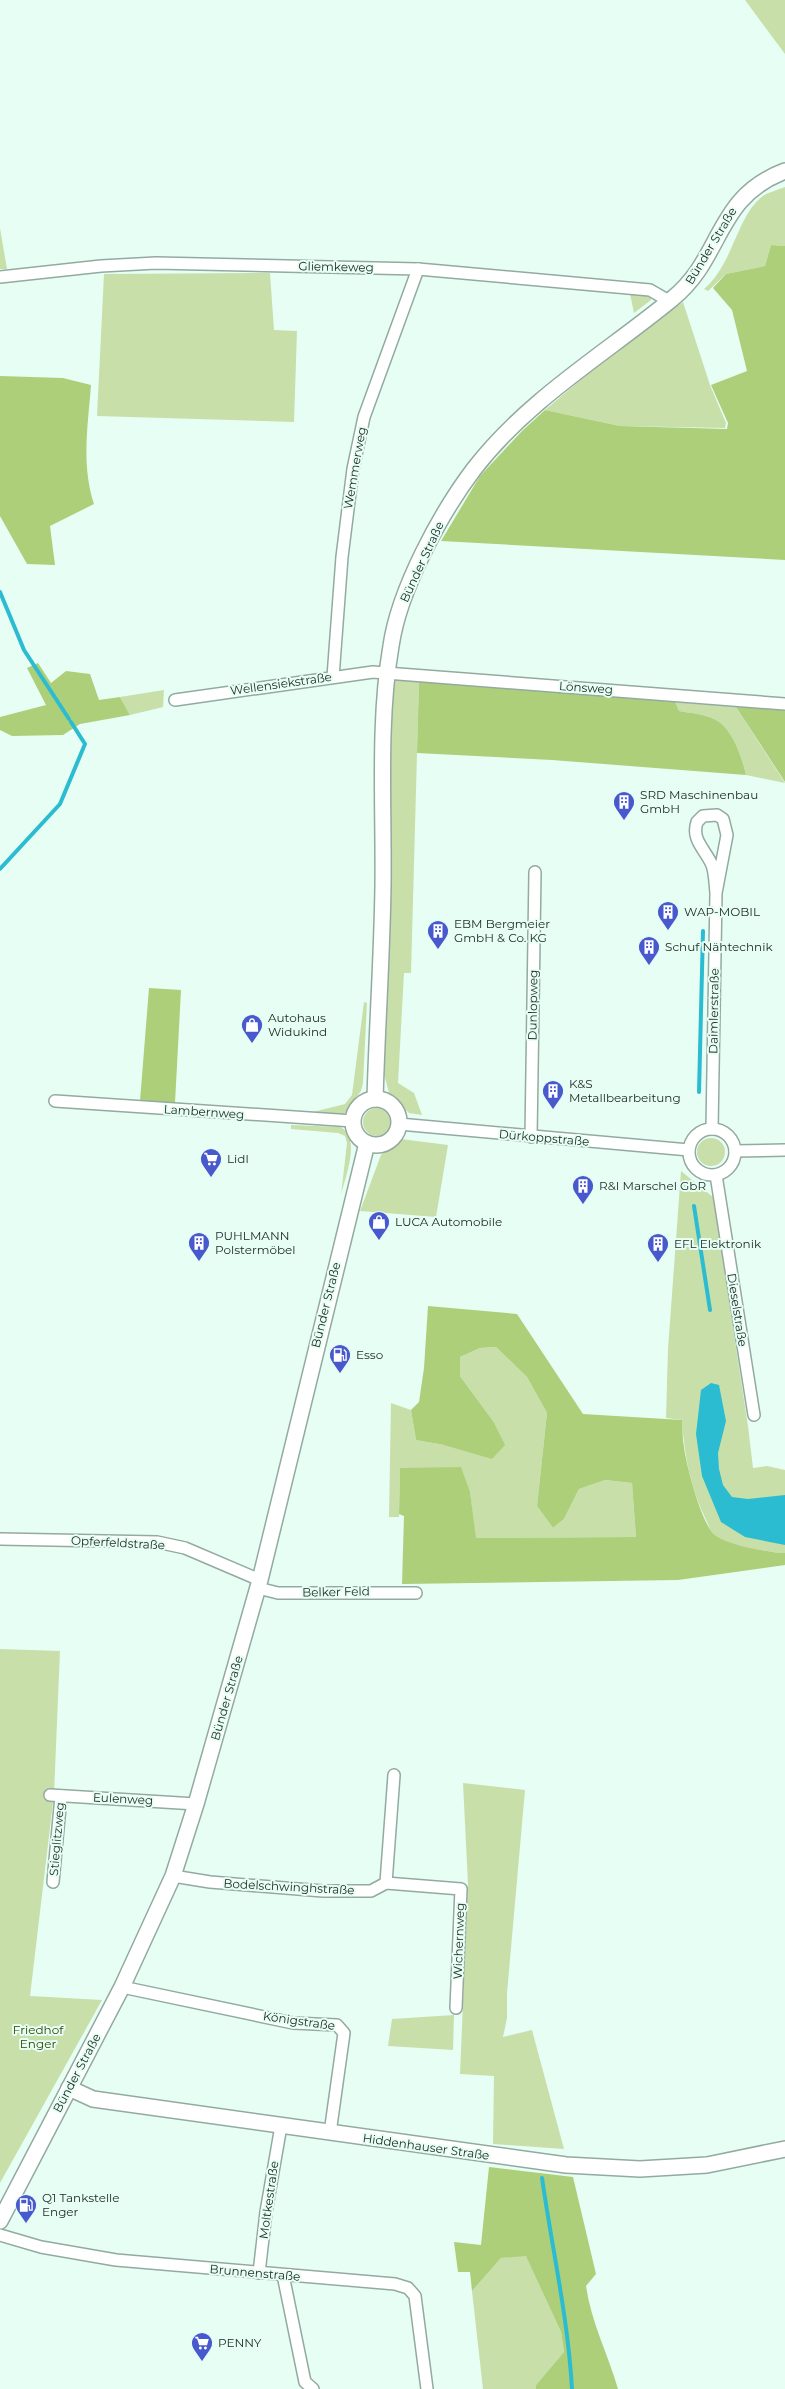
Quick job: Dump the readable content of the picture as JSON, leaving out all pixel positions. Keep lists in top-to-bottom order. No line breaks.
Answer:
{"streets":{"street":["Bünder Straße","Gliemkeweg","Wemmerweg","Wellensiekstraße","Lönsweg","Dunlopweg","Daimlerstraße","Lambernweg","Dürkoppstraße","Dieselstraße","Opferfeldstraße","Belker Feld","Eulenweg","Stieglitzweg","Bodelschwinghstraße","Wichernweg","Königstraße","Hiddenhauser Straße","Moltkestraße","Brunnenstraße"]},"crossings":[["Bünder Straße","Gliemkeweg"],["Bünder Straße","Wellensiekstraße"],["Bünder Straße","Lönsweg"],["Bünder Straße","Lambernweg"],["Bünder Straße","Dürkoppstraße"],["Bünder Straße","Opferfeldstraße"],["Bünder Straße","Belker Feld"],["Bünder Straße","Eulenweg"],["Bünder Straße","Bodelschwinghstraße"],["Bünder Straße","Königstraße"],["Bünder Straße","Hiddenhauser Straße"],["Gliemkeweg","Wemmerweg"],["Wemmerweg","Wellensiekstraße"],["Wellensiekstraße","Lönsweg"],["Dunlopweg","Dürkoppstraße"],["Daimlerstraße","Dürkoppstraße"],["Daimlerstraße","Dieselstraße"],["Lambernweg","Dürkoppstraße"],["Dürkoppstraße","Dieselstraße"],["Opferfeldstraße","Belker Feld"],["Eulenweg","Stieglitzweg"],["Bodelschwinghstraße","Wichernweg"],["Königstraße","Hiddenhauser Straße"],["Hiddenhauser Straße","Moltkestraße"],["Moltkestraße","Brunnenstraße"]],"parks":["Friedhof Enger"],"places":{"building":["SRD Maschinenbau GmbH","WAP-MOBIL","EBM Bergmeier GmbH & Co. KG","Schuf Nähtechnik","K&S Metallbearbeitung","R&I Marschel GbR","PUHLMANN Polstermöbel","EFL Elektronik"],"shop":["Autohaus Widukind","LUCA Automobile"],"supermarket":["Lidl","PENNY"],"fuel station":["Esso","Q1 Tankstelle Enger"]}}
